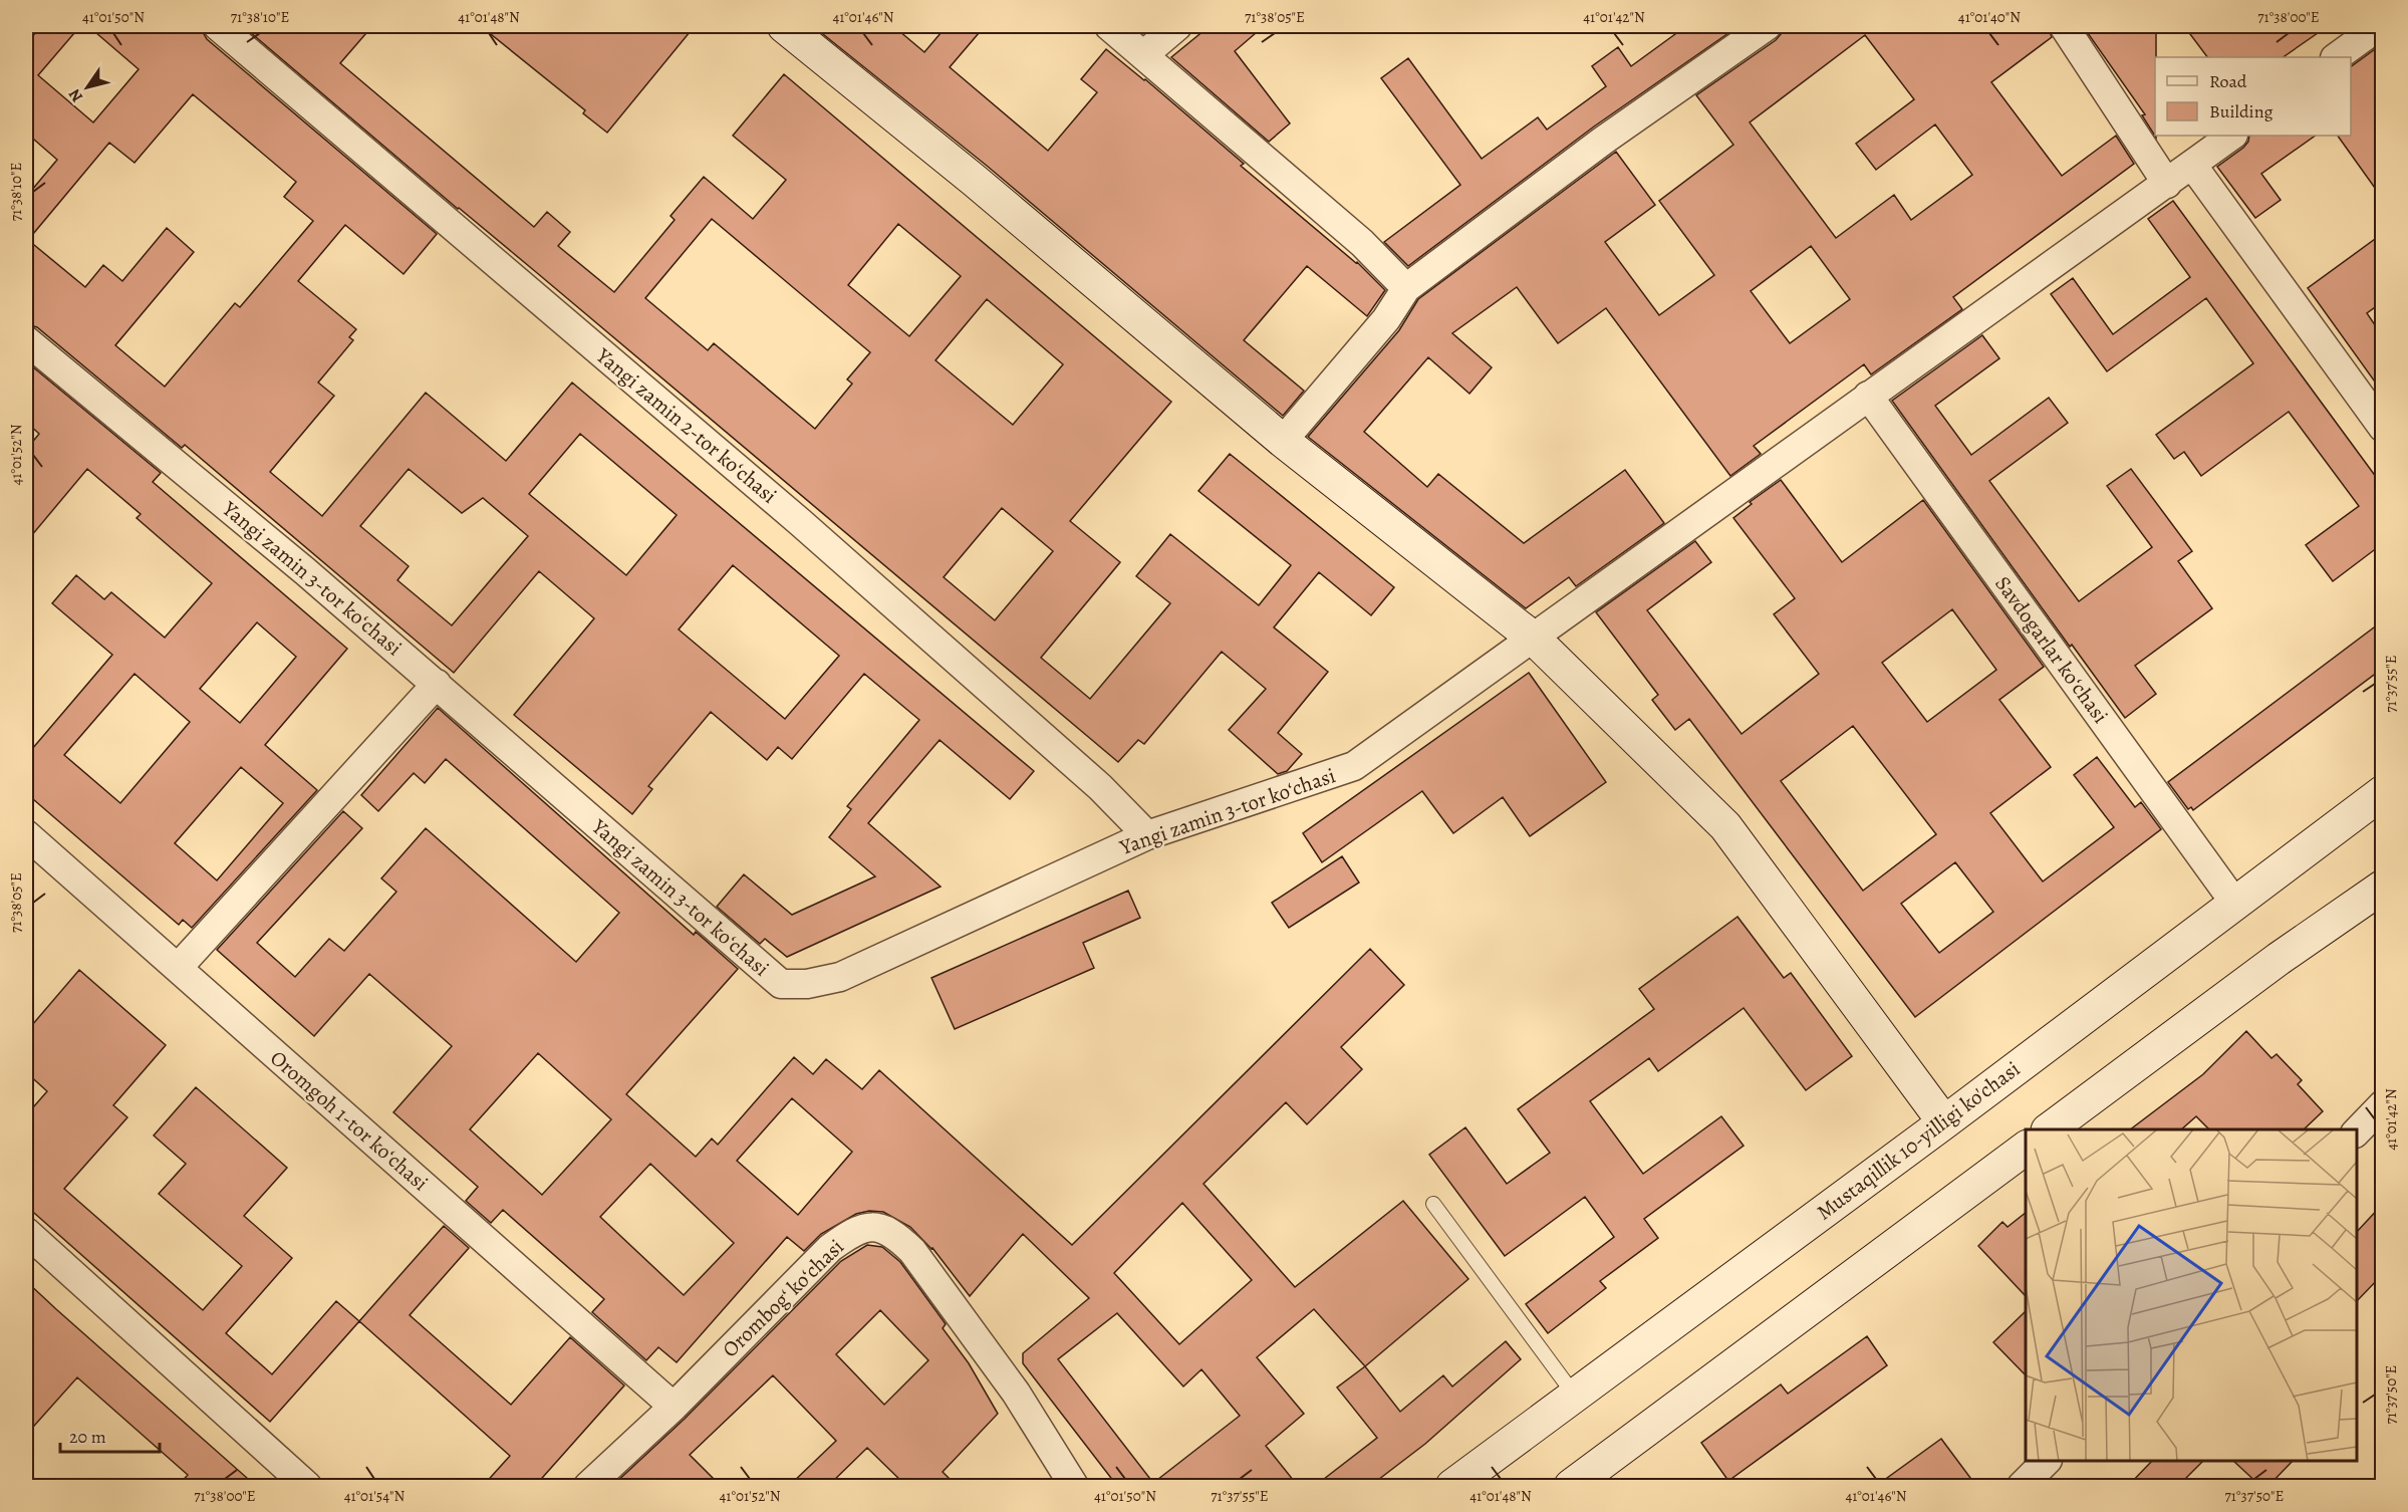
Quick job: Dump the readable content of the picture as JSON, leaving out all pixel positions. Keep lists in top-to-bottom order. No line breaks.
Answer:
{"streets":{"main road":["Mustaqillik 10-yilligi ko'chasi"],"street":["Yangi zamin 2-tor koʻchasi","Yangi zamin 3-tor koʻchasi","Savdogarlar koʻchasi","Oromgoh 1-tor koʻchasi","Orombogʻ koʻchasi"]},"crossings":[["Yangi zamin 2-tor koʻchasi","Yangi zamin 3-tor koʻchasi"],["Savdogarlar koʻchasi","Mustaqillik 10-yilligi ko'chasi"],["Oromgoh 1-tor koʻchasi","Orombogʻ koʻchasi"]],"legend":["Road","Building"],"scale_bar":"20 m","north":"bottom left","coordinates":["41°01'50\"N","71°38'10\"E","41°01'48\"N","41°01'46\"N","71°38'05\"E","41°01'42\"N","41°01'40\"N","71°38'00\"E","41°01'52\"N","71°37'55\"E","71°37'50\"E","41°01'54\"N"]}
